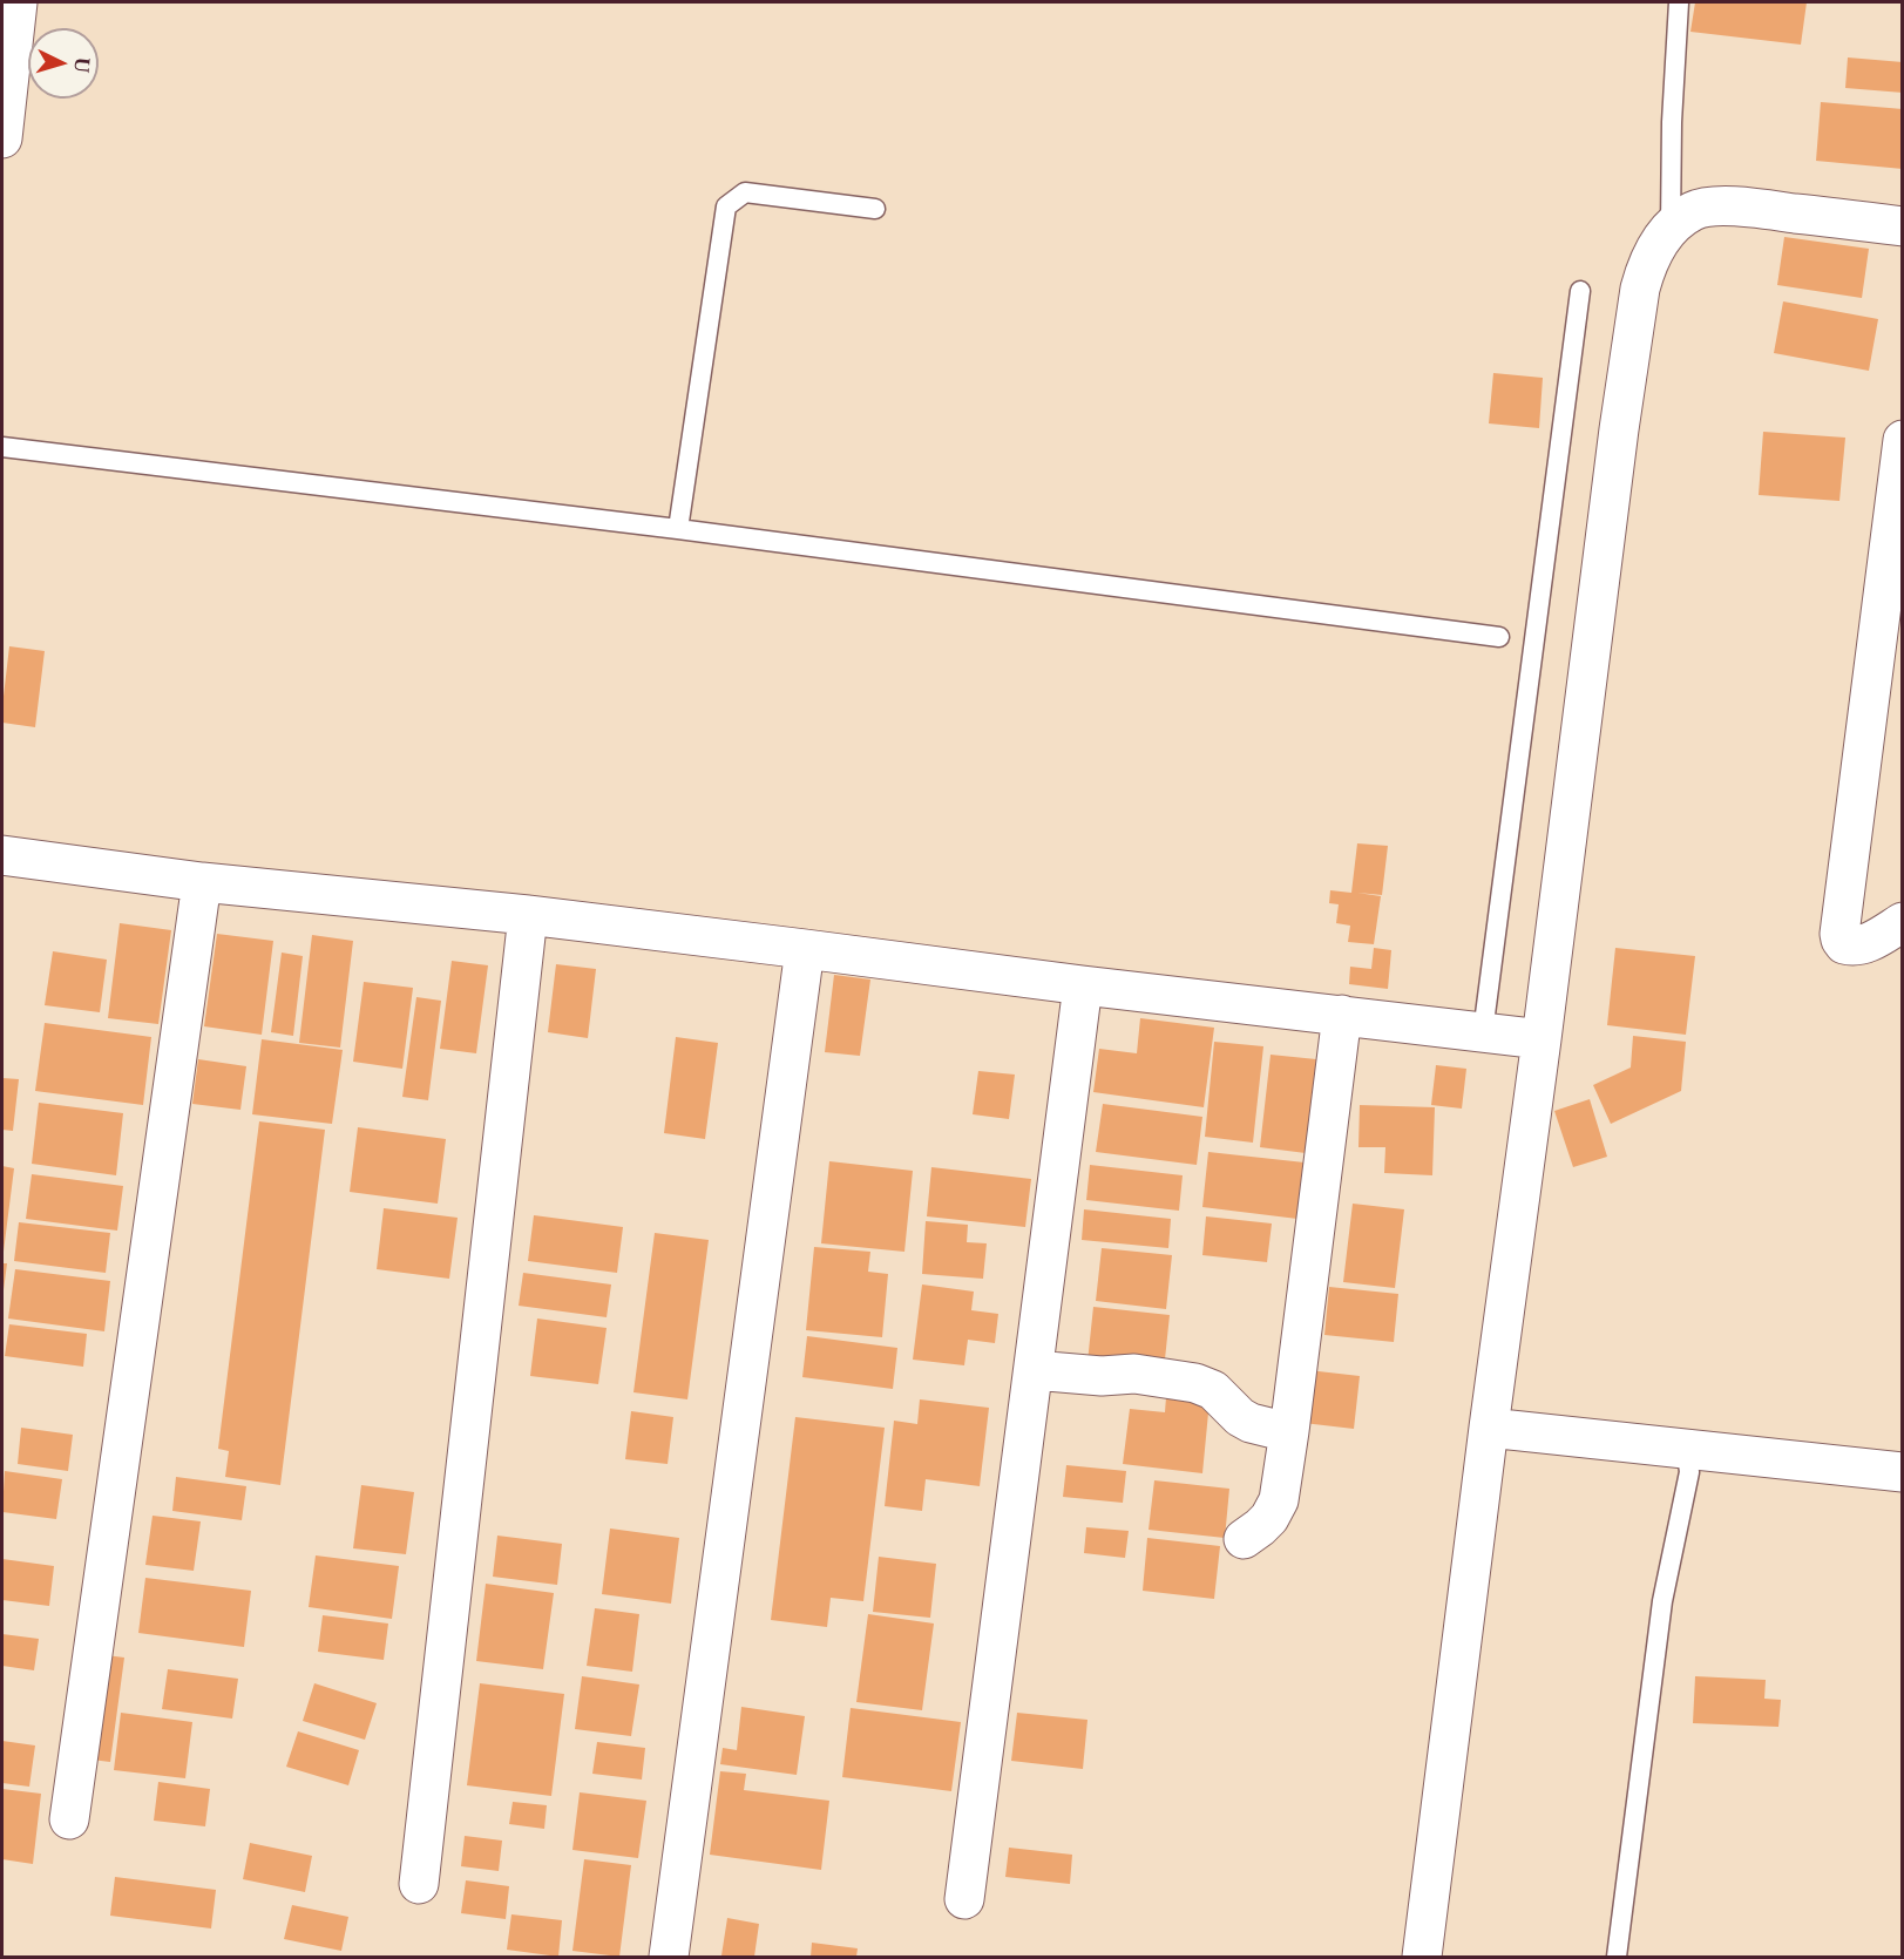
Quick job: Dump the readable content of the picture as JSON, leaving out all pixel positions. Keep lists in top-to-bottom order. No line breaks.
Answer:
{"north":"right"}
